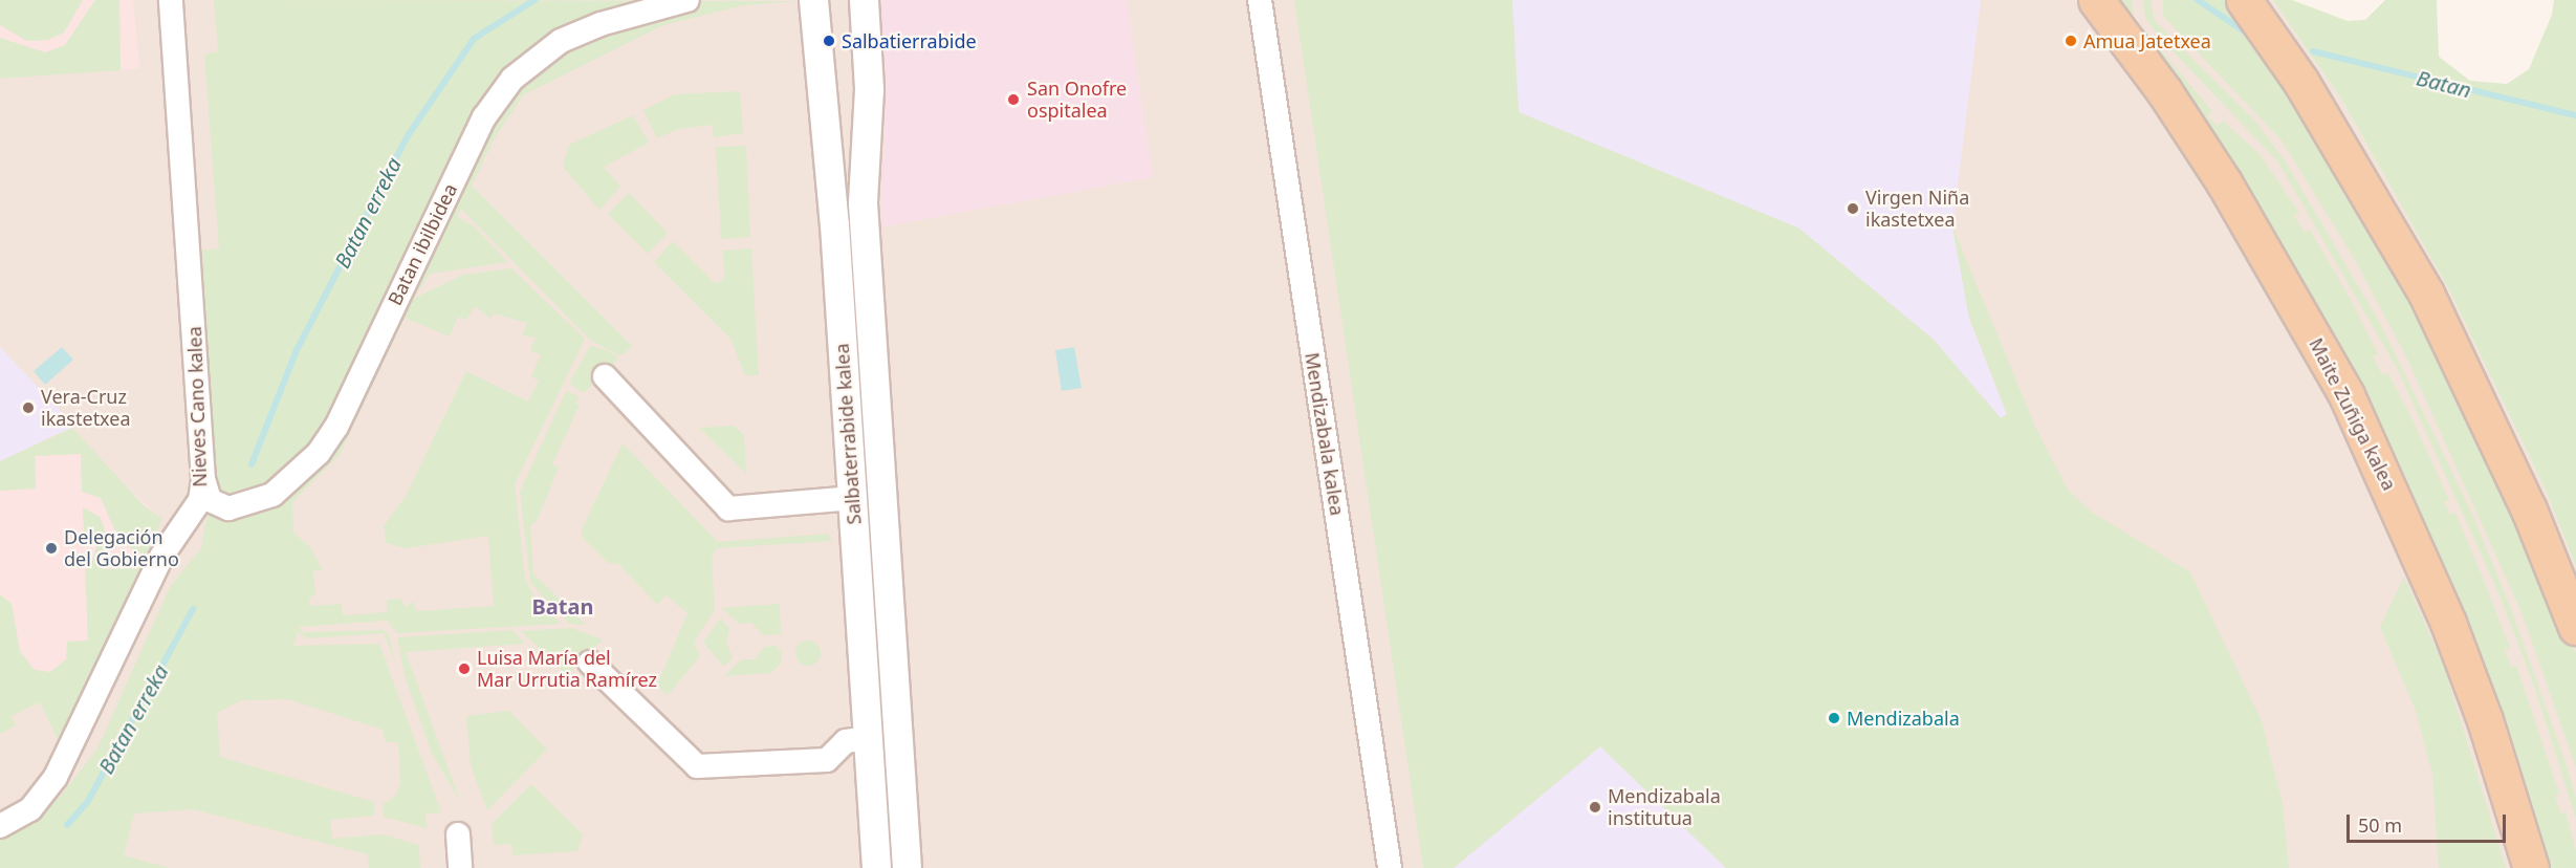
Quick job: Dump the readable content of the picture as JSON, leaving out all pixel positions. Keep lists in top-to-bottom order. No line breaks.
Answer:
{"streets":{"main road":["Maite Zuñiga kalea"],"street":["Batan ibilbidea","Nieves Cano kalea","Salbaterrabide kalea","Mendizabala kalea"]},"crossings":[["Batan ibilbidea","Nieves Cano kalea"]],"districts":["Batan"],"water":["Batan","Batan erreka"],"places":["Salbatierrabide","Amua Jatetxea","San Onofre ospitalea","Virgen Niña ikastetxea","Vera-Cruz ikastetxea","Delegación del Gobierno","Luisa María del Mar Urrutia Ramírez","Mendizabala","Mendizabala institutua"],"scale_bar":"50 m"}
